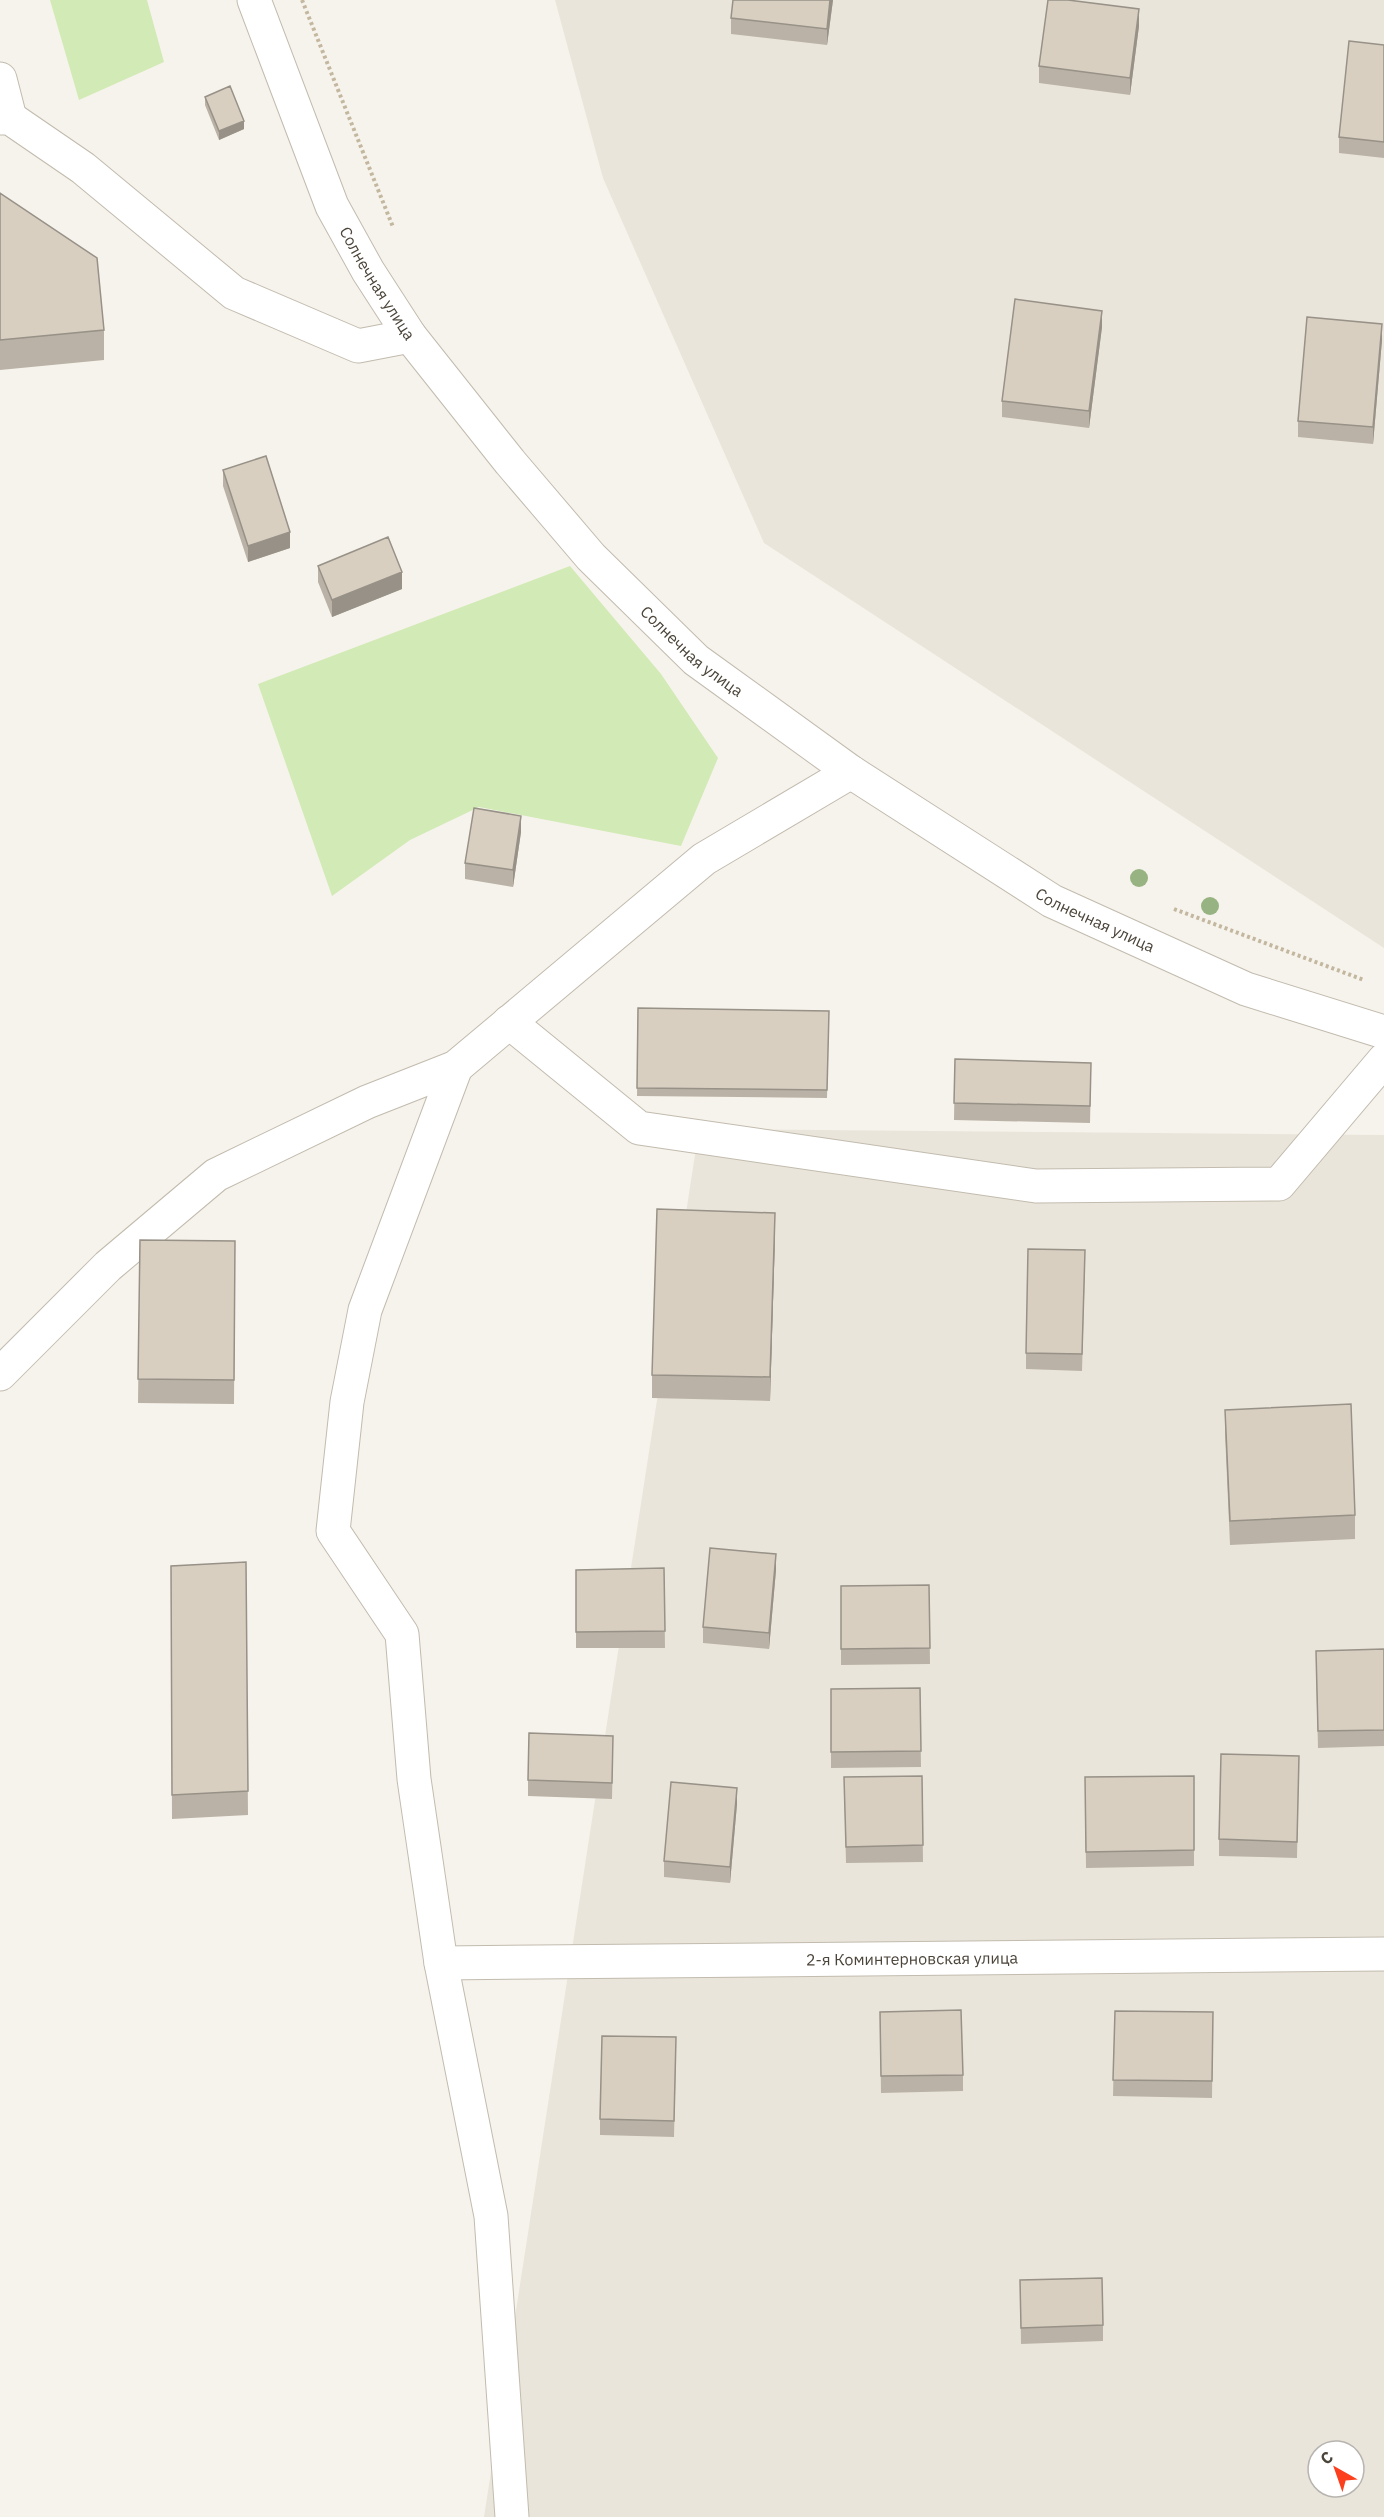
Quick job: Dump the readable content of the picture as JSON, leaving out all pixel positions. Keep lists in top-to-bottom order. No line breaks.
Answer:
{"streets":{"street":["Солнечная улица","2-я Коминтерновская улица"]},"north":"top left"}
